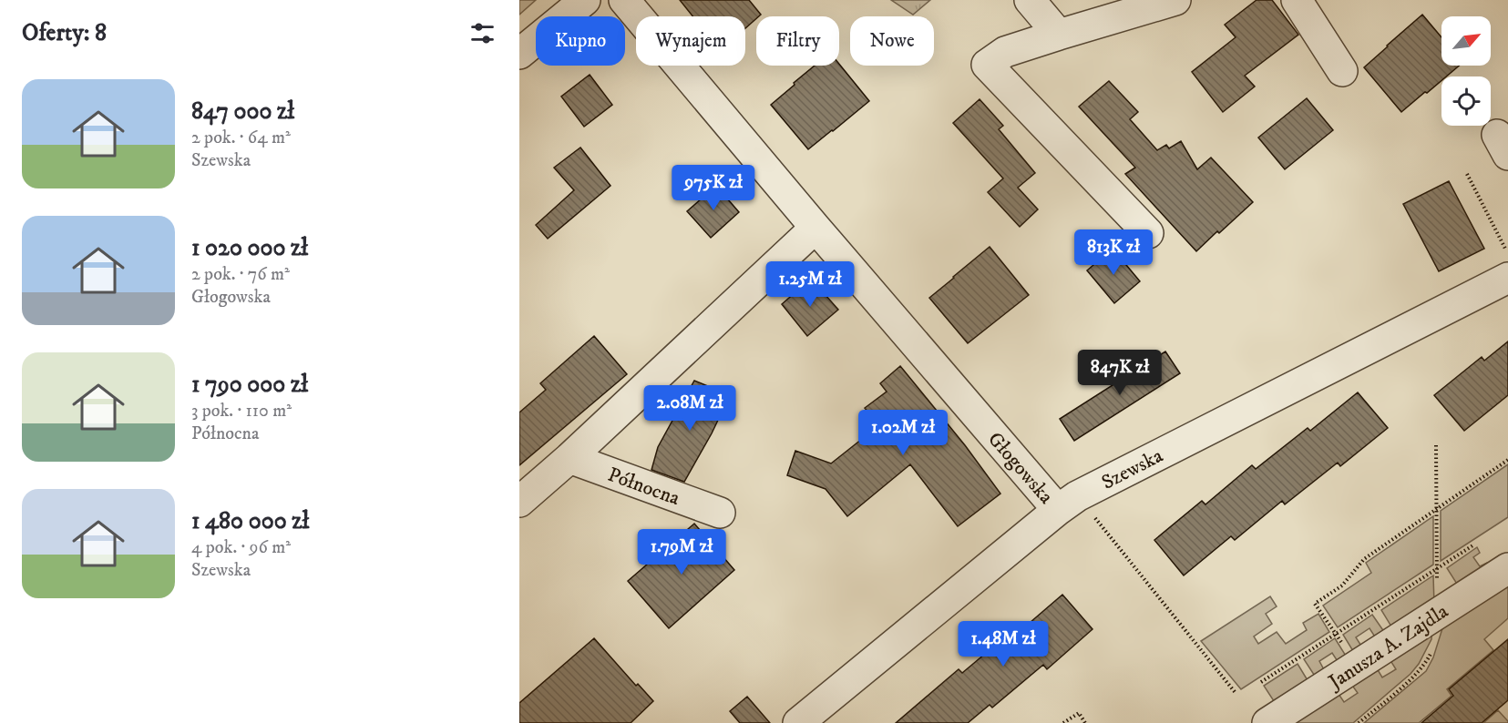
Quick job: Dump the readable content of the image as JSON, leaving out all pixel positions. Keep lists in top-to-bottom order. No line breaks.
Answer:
{"streets":{"street":["Głogowska","Szewska","Północna","Janusza A. Zajdla"]},"crossings":[["Głogowska","Szewska"]],"north":"top right","page":{"heading":"Oferty: 8","chip":["Kupno","Wynajem","Filtry","Nowe"],"list":[{"name":"847 000 zł","note":"2 pok. · 64 m² · Szewska"},{"name":"1 020 000 zł","note":"2 pok. · 76 m² · Głogowska"},{"name":"1 790 000 zł","note":"3 pok. · 110 m² · Północna"},{"name":"1 480 000 zł","note":"4 pok. · 96 m² · Szewska"}],"price":["975K zł","813K zł","1.25M zł","847K zł","2.08M zł","1.02M zł","1.79M zł","1.48M zł"]}}
